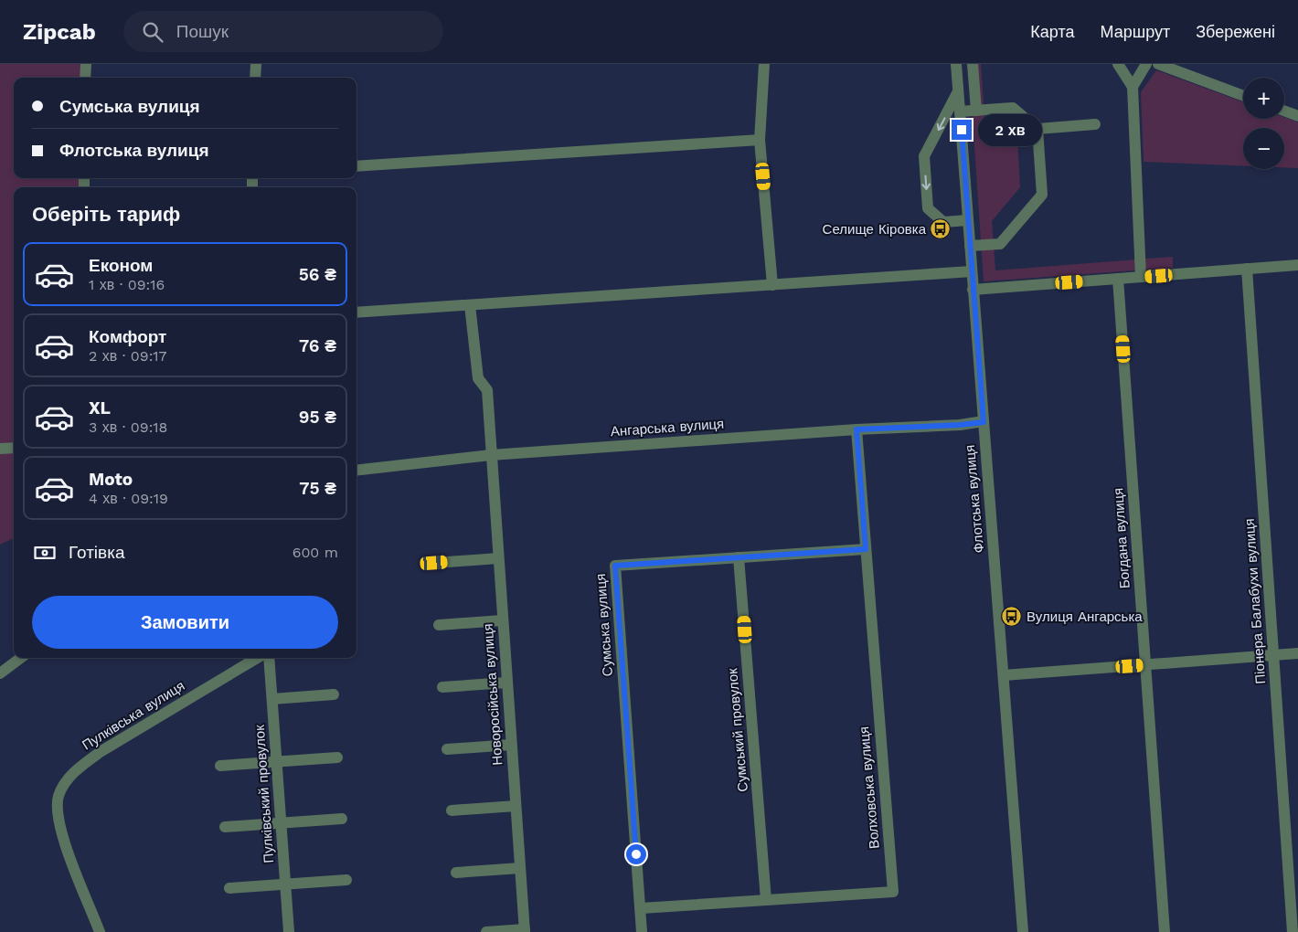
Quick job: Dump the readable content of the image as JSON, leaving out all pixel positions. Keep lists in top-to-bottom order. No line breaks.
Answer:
{"streets":{"street":["Ангарська вулиця","Флотська вулиця","Богдана вулиця","Піонера Балабухи вулиця","Сумська вулиця","Новоросійська вулиця","Пулківська вулиця","Сумський провулок","Волховська вулиця","Пулківський провулок"]},"crossings":[["Ангарська вулиця","Флотська вулиця"],["Ангарська вулиця","Новоросійська вулиця"],["Ангарська вулиця","Волховська вулиця"],["Сумська вулиця","Сумський провулок"],["Сумська вулиця","Волховська вулиця"],["Сумський провулок","Волховська вулиця"]],"places":{"bus stop":["Селище Кіровка","Вулиця Ангарська"]},"page":{"header":"Zipcab","search":"Пошук","nav":["Карта","Маршрут","Збережені"],"map_buttons":["+","−"],"banner":["Сумська вулиця","Флотська вулиця"],"bubble":"2 хв","heading":"Оберіть тариф","list":[{"name":"Економ","note":"1 хв · 09:16","value":"56 ₴"},{"name":"Комфорт","note":"2 хв · 09:17","value":"76 ₴"},{"name":"XL","note":"3 хв · 09:18","value":"95 ₴"},{"name":"Moto","note":"4 хв · 09:19","value":"75 ₴"}],"pay":["Готівка","600 m"],"buttons":"Замовити"}}
